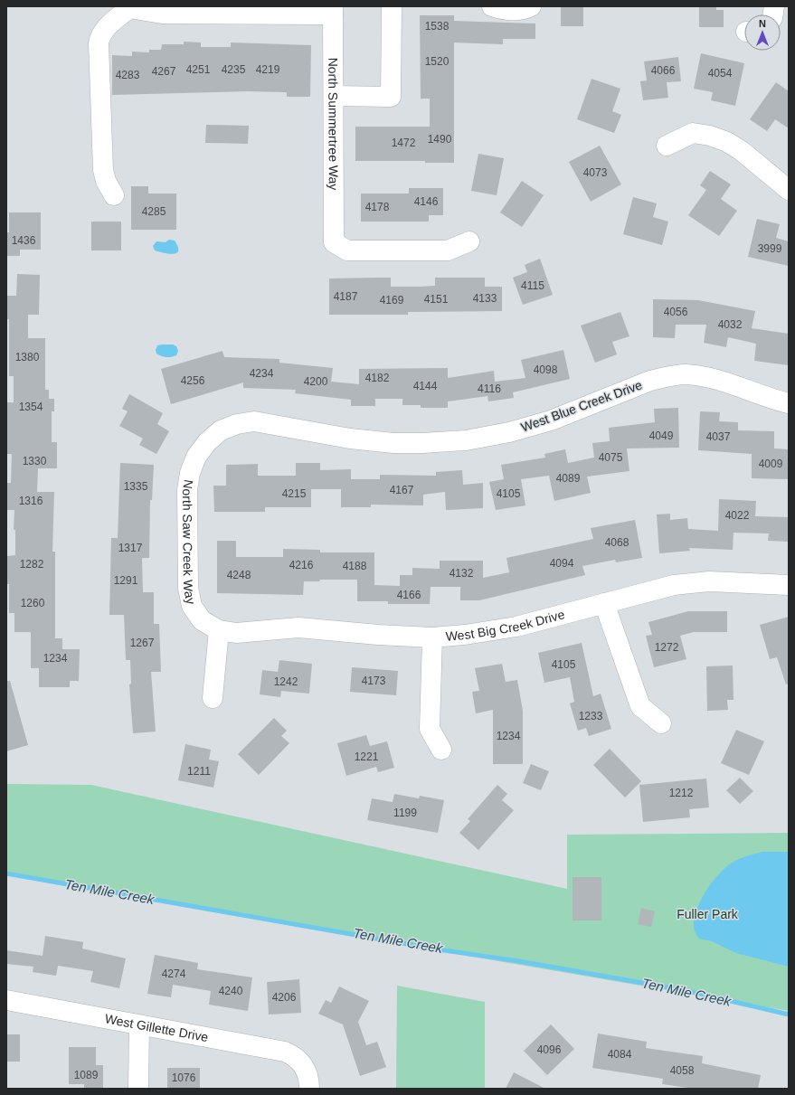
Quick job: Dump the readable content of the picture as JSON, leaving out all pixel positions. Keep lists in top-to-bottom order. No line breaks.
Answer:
{"streets":{"street":["North Summertree Way","West Blue Creek Drive","North Saw Creek Way","West Big Creek Drive","West Gillette Drive"]},"crossings":[["West Blue Creek Drive","North Saw Creek Way"],["North Saw Creek Way","West Big Creek Drive"]],"water":["Ten Mile Creek"],"parks":["Fuller Park"],"house_numbers":["1538","1520","4251","4235","4219","4066","4267","4054","4283","1490","1472","4073","4146","4178","4285","1436","3999","4115","4187","4133","4151","4169","4056","4032","1380","4098","4234","4182","4256","4200","4144","4116","1354","4049","4037","4075","1330","4009","4089","1335","4167","4215","4105","1316","4022","4068","1317","4094","1282","4216","4188","4132","4248","1291","4166","1260","1267","1272","1234","4105","4173","1242","1233","1234","1221","1211","1212","1199","4274","4240","4206","4096","4084","4058","1089","1076"],"north":"top"}
